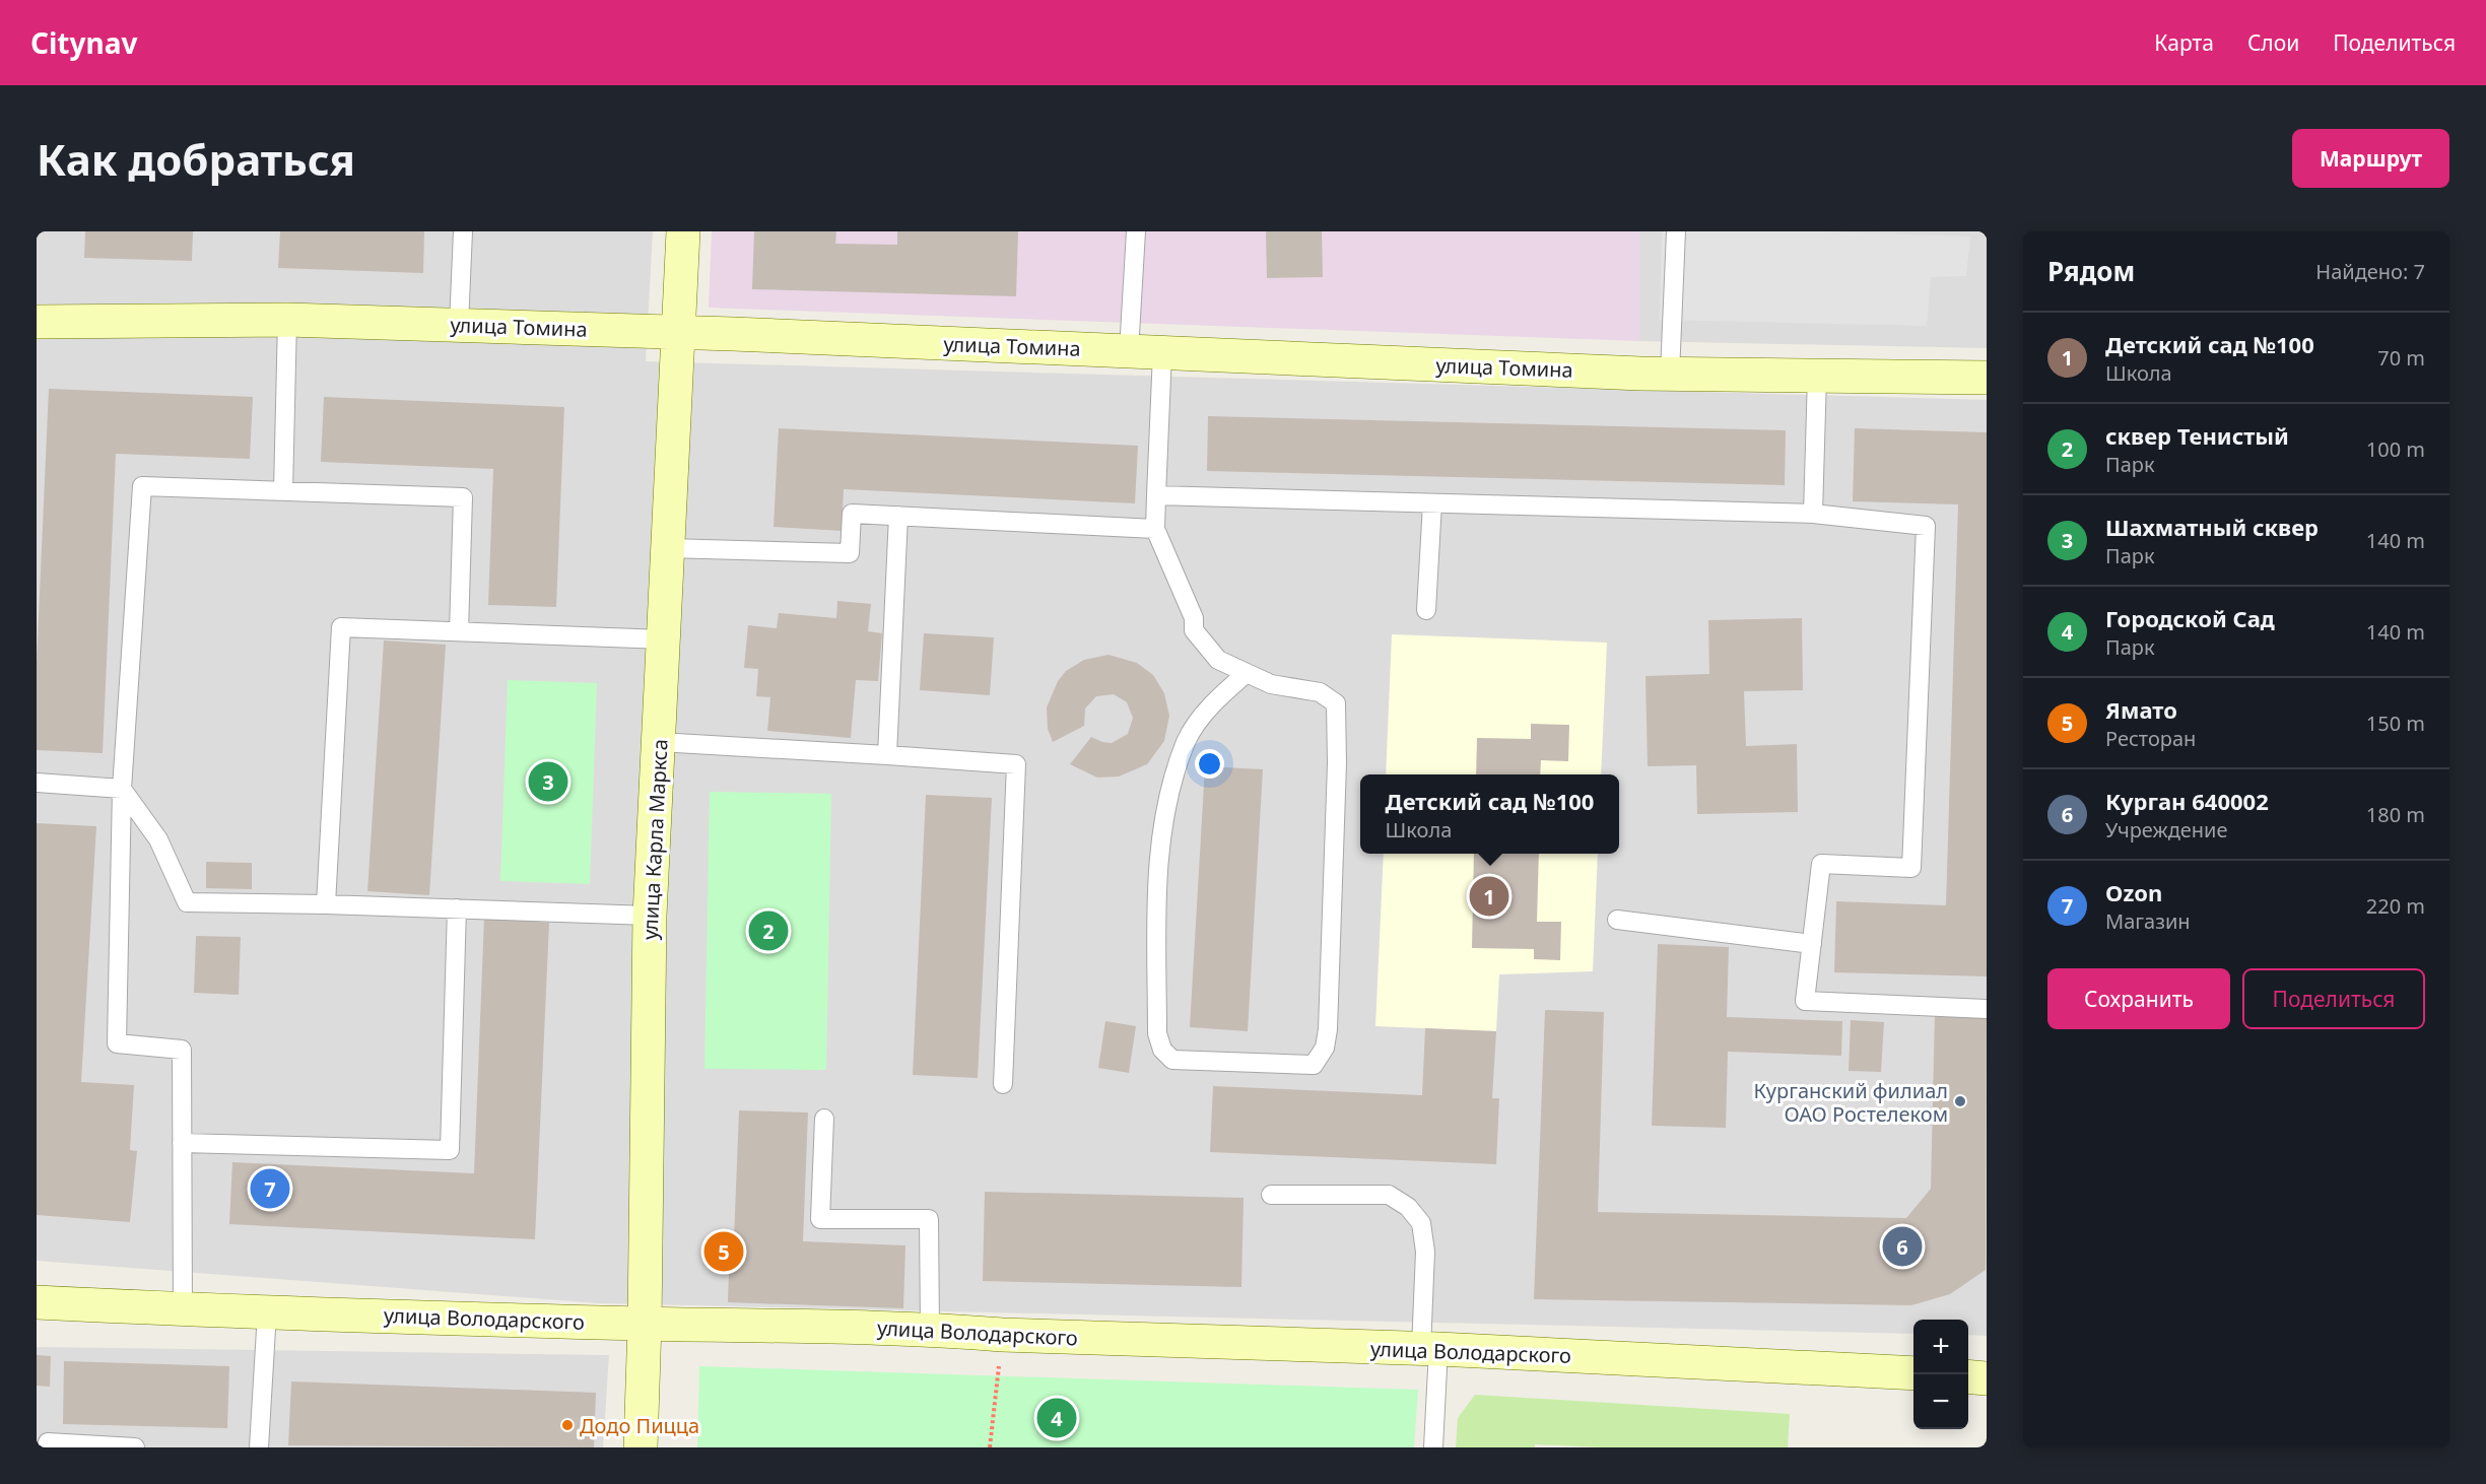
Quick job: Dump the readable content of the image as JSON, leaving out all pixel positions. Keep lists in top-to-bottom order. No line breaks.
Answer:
{"streets":{"street":["улица Томина","улица Карла Маркса","улица Володарского"]},"crossings":[["улица Томина","улица Карла Маркса"],["улица Карла Маркса","улица Володарского"]],"places":["Курганский филиал ОАО Ростелеком","Додо Пицца"],"page":{"header":"Citynav","nav":["Карта","Слои","Поделиться"],"buttons":["Маршрут",["Сохранить","Поделиться"]],"title":"Как добраться","heading":["Рядом","Найдено: 7"],"list":[{"mark":"1","name":"Детский сад №100","note":"Школа","value":"70 m"},{"mark":"2","name":"сквер Тенистый","note":"Парк","value":"100 m"},{"mark":"3","name":"Шахматный сквер","note":"Парк","value":"140 m"},{"mark":"4","name":"Городской Сад","note":"Парк","value":"140 m"},{"mark":"5","name":"Ямато","note":"Ресторан","value":"150 m"},{"mark":"6","name":"Курган 640002","note":"Учреждение","value":"180 m"},{"mark":"7","name":"Ozon","note":"Магазин","value":"220 m"}],"pins":["3","1","2","7","6","5","4"],"popup":["Детский сад №100","Школа"],"map_buttons":["+","−"]}}
